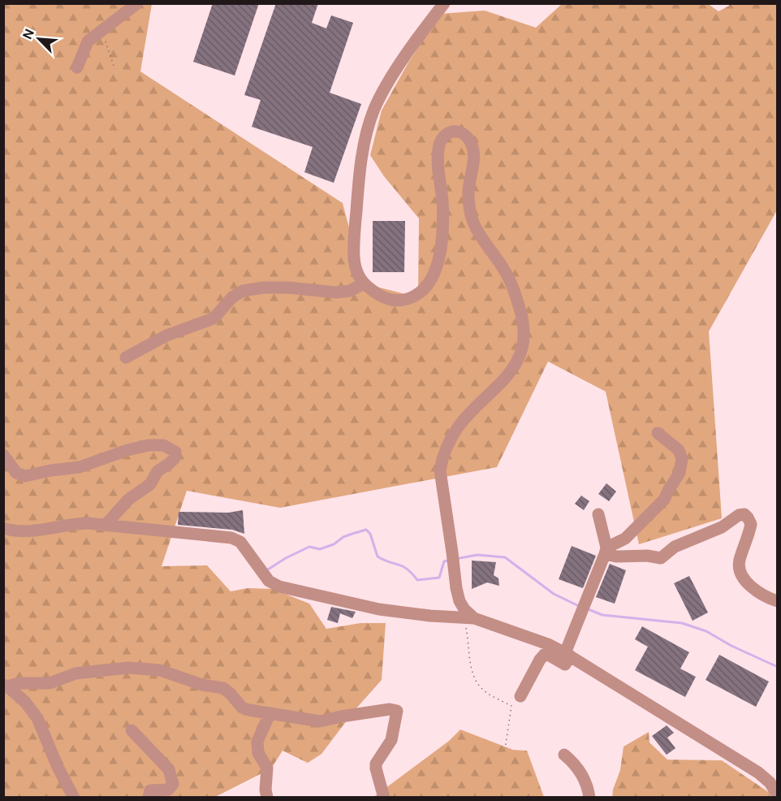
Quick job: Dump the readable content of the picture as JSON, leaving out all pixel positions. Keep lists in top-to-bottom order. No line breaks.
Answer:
{"north":"top left"}
